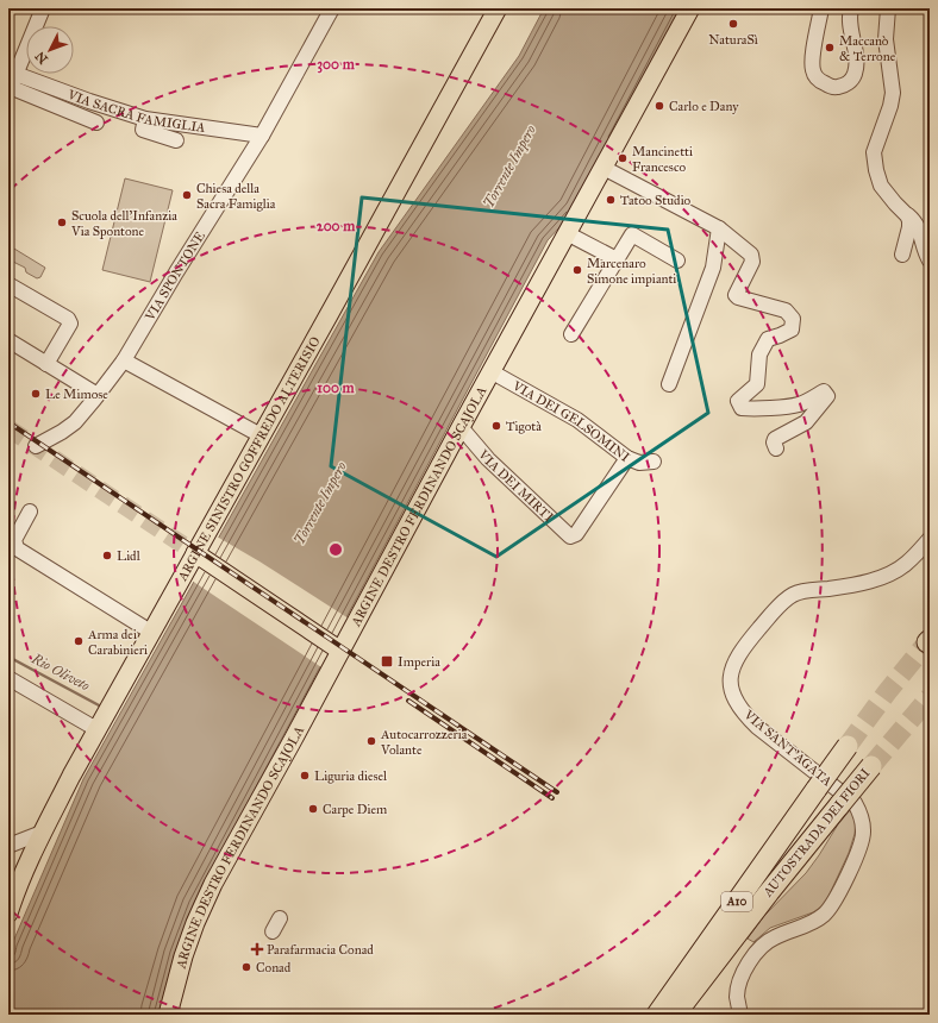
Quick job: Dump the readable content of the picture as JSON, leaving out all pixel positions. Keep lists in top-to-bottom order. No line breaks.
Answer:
{"streets":{"highway":["AUTOSTRADA DEI FIORI","A10"],"main road":["ARGINE SINISTRO GOFFREDO ALTERISIO","ARGINE DESTRO FERDINANDO SCAJOLA"],"street":["VIA SACRA FAMIGLIA","VIA SPONTONE","VIA DEI GELSOMINI","VIA DEI MIRTI","VIA SANT'AGATA"]},"crossings":[["VIA SACRA FAMIGLIA","VIA SPONTONE"],["VIA DEI GELSOMINI","VIA DEI MIRTI"],["VIA DEI GELSOMINI","ARGINE DESTRO FERDINANDO SCAJOLA"],["VIA DEI MIRTI","ARGINE DESTRO FERDINANDO SCAJOLA"]],"water":["Torrente Impero","Rio Oliveto"],"places":{"other":["NaturaSì","Maccanò & Terrone","Carlo e Dany","Mancinetti Francesco","Chiesa della Sacra Famiglia","Tatoo Studio","Scuola dell'Infanzia Via Spontone","Marcenaro Simone impianti","Le Mimose","Tigotà","Lidl","Arma dei Carabinieri","Autocarrozzeria Volante","Liguria diesel","Carpe Diem","Conad"],"transit":["Imperia"],"health":["Parafarmacia Conad"]},"north":"bottom left","rings":["300 m","200 m","100 m"]}
